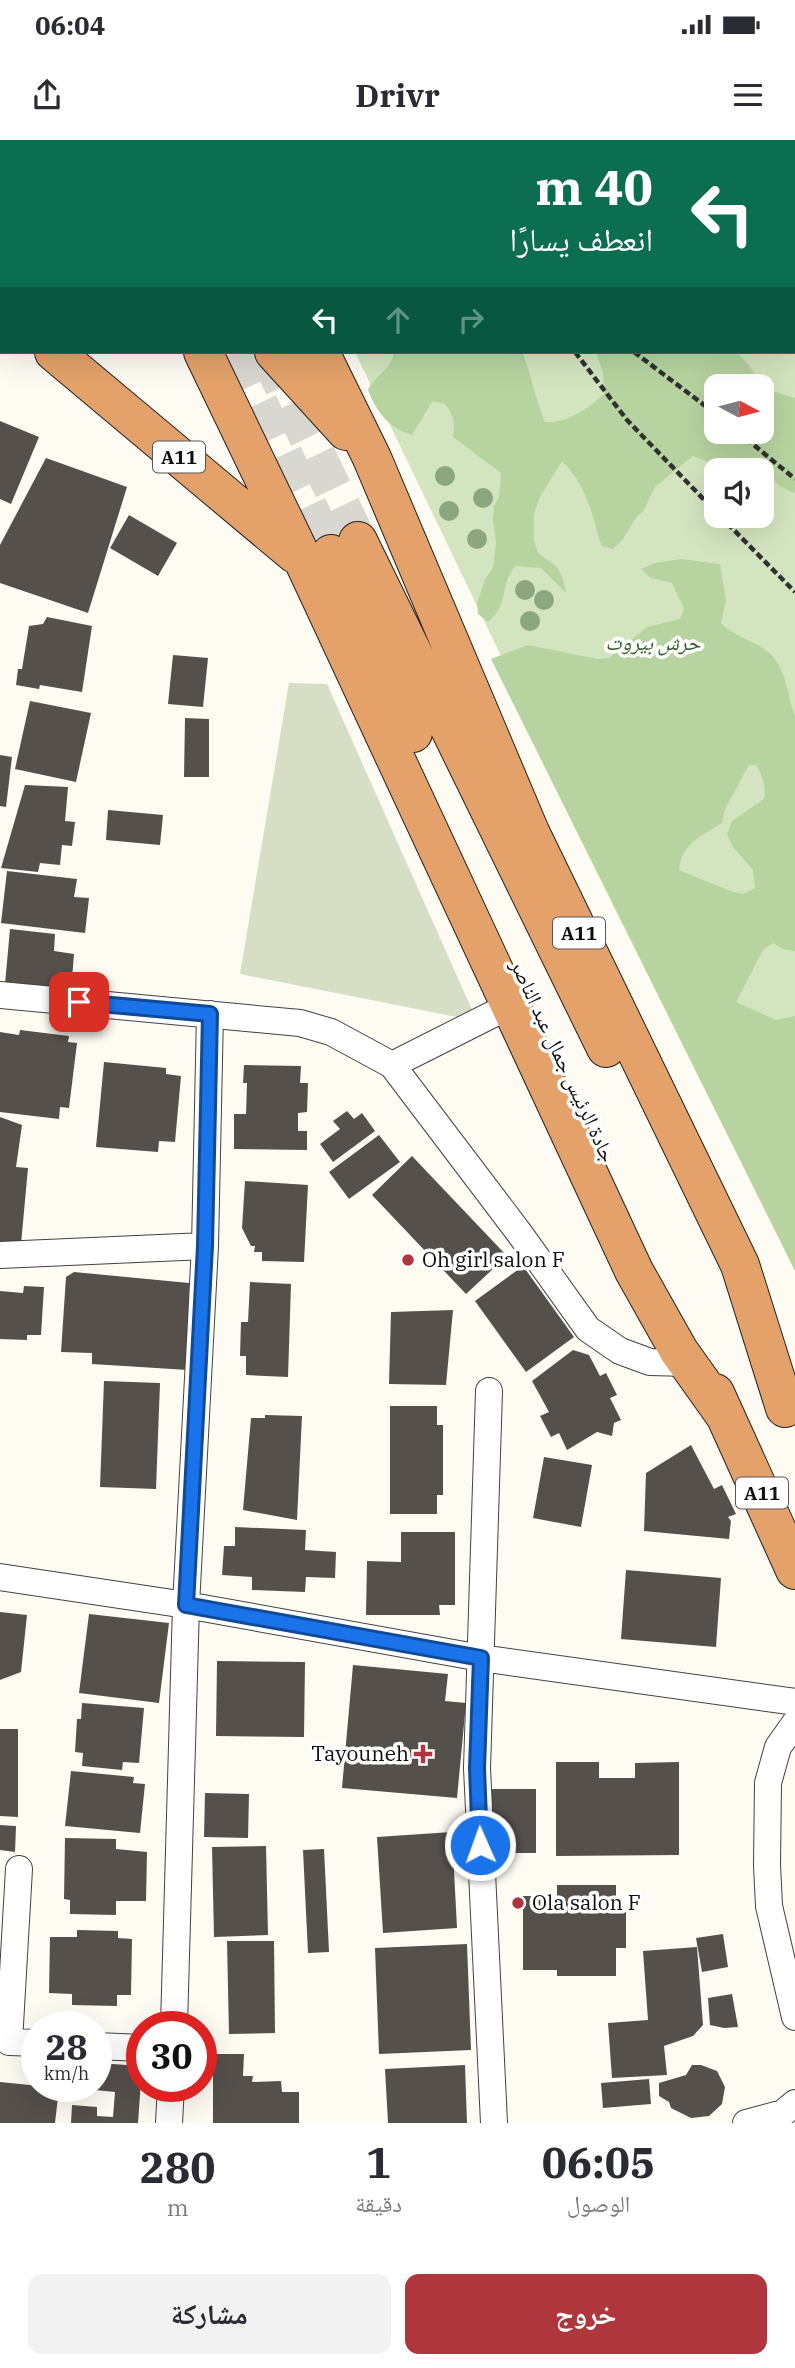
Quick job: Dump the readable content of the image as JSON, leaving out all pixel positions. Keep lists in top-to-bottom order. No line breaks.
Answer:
{"streets":{"highway":["A11","جادة الرئيس جمال عبد الناصر"]},"crossings":[["A11","جادة الرئيس جمال عبد الناصر"]],"parks":["حرش بيروت"],"places":{"other":["Oh girl salon F","Ola salon F"],"health":["Tayouneh"]},"north":"right","page":{"status":"06:04","header":"Drivr","turn":["40 m","انعطف يسارًا"],"speed":"28 km/h","limit":"30","eta":["06:05","الوصول","1","دقيقة","280","m"],"buttons":["خروج","مشاركة"]}}
